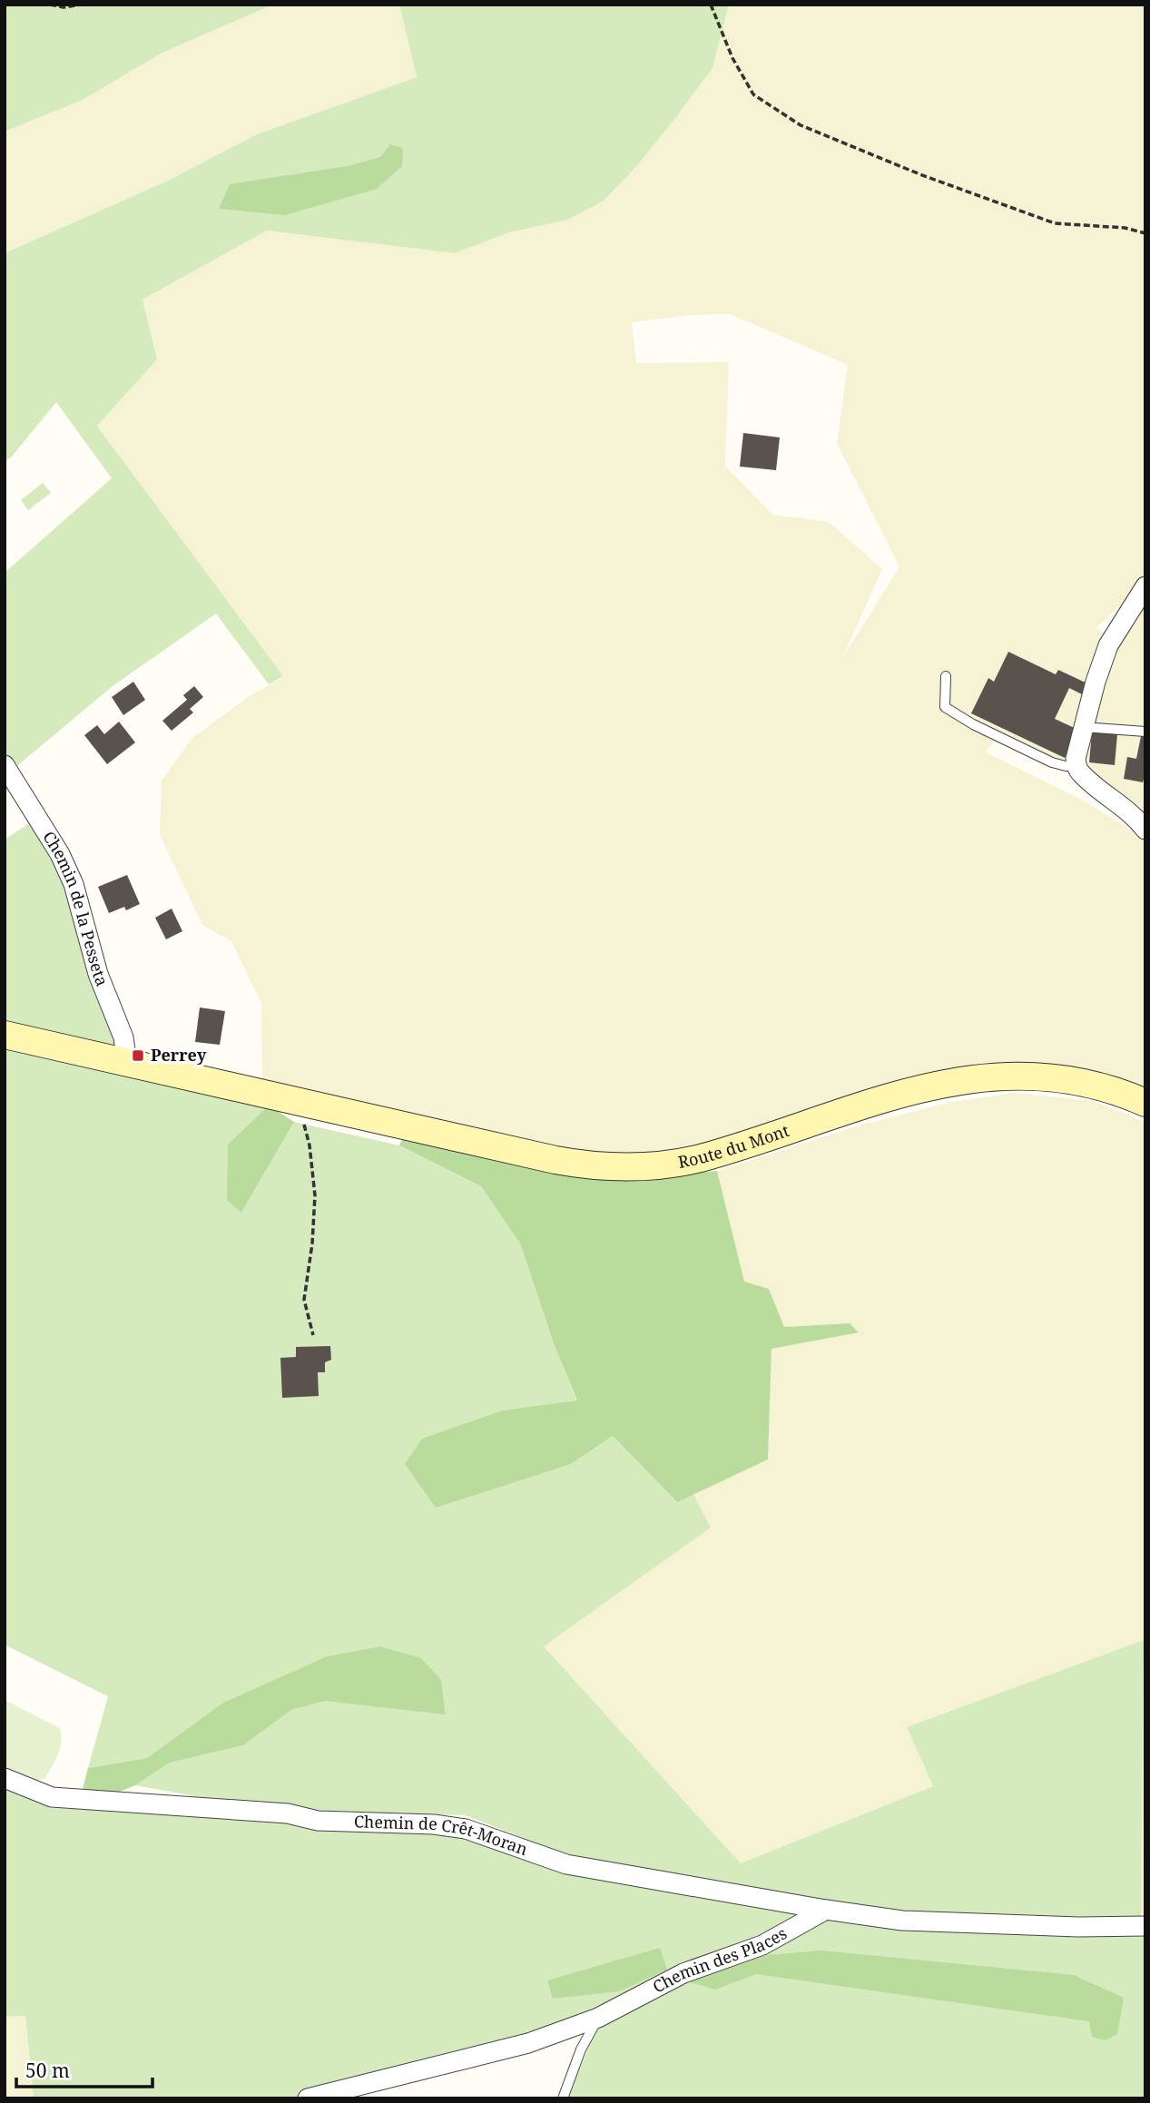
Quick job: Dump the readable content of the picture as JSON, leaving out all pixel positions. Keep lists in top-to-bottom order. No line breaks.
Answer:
{"streets":{"main road":["Route du Mont"],"street":["Chemin de la Pesseta","Chemin de Crêt-Moran","Chemin des Places"]},"crossings":[["Chemin de la Pesseta","Route du Mont"],["Chemin de Crêt-Moran","Chemin des Places"]],"places":{"transit":["Perrey"]},"scale_bar":"50 m"}
